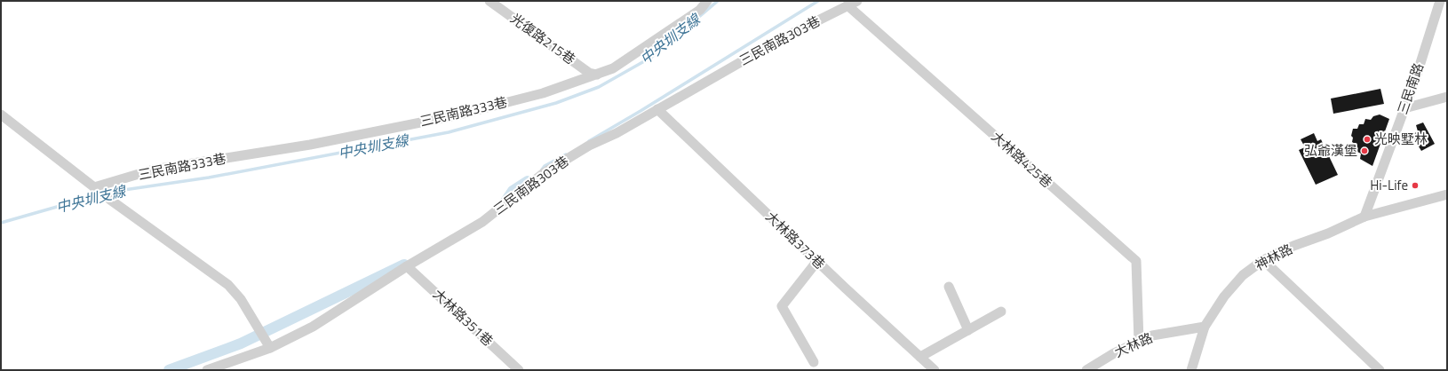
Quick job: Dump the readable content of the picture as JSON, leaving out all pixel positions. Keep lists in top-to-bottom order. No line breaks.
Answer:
{"streets":{"street":["光復路215巷","三民南路303巷","三民南路","三民南路333巷","大林路425巷","大林路373巷","神林路","大林路351巷","大林路"]},"crossings":[["光復路215巷","三民南路333巷"],["三民南路303巷","大林路425巷"],["三民南路303巷","大林路373巷"],["三民南路303巷","大林路351巷"],["三民南路","神林路"],["大林路425巷","大林路"],["神林路","大林路"]],"water":["中央圳支線"],"places":["光映墅林","弘爺漢堡","Hi-Life"]}
